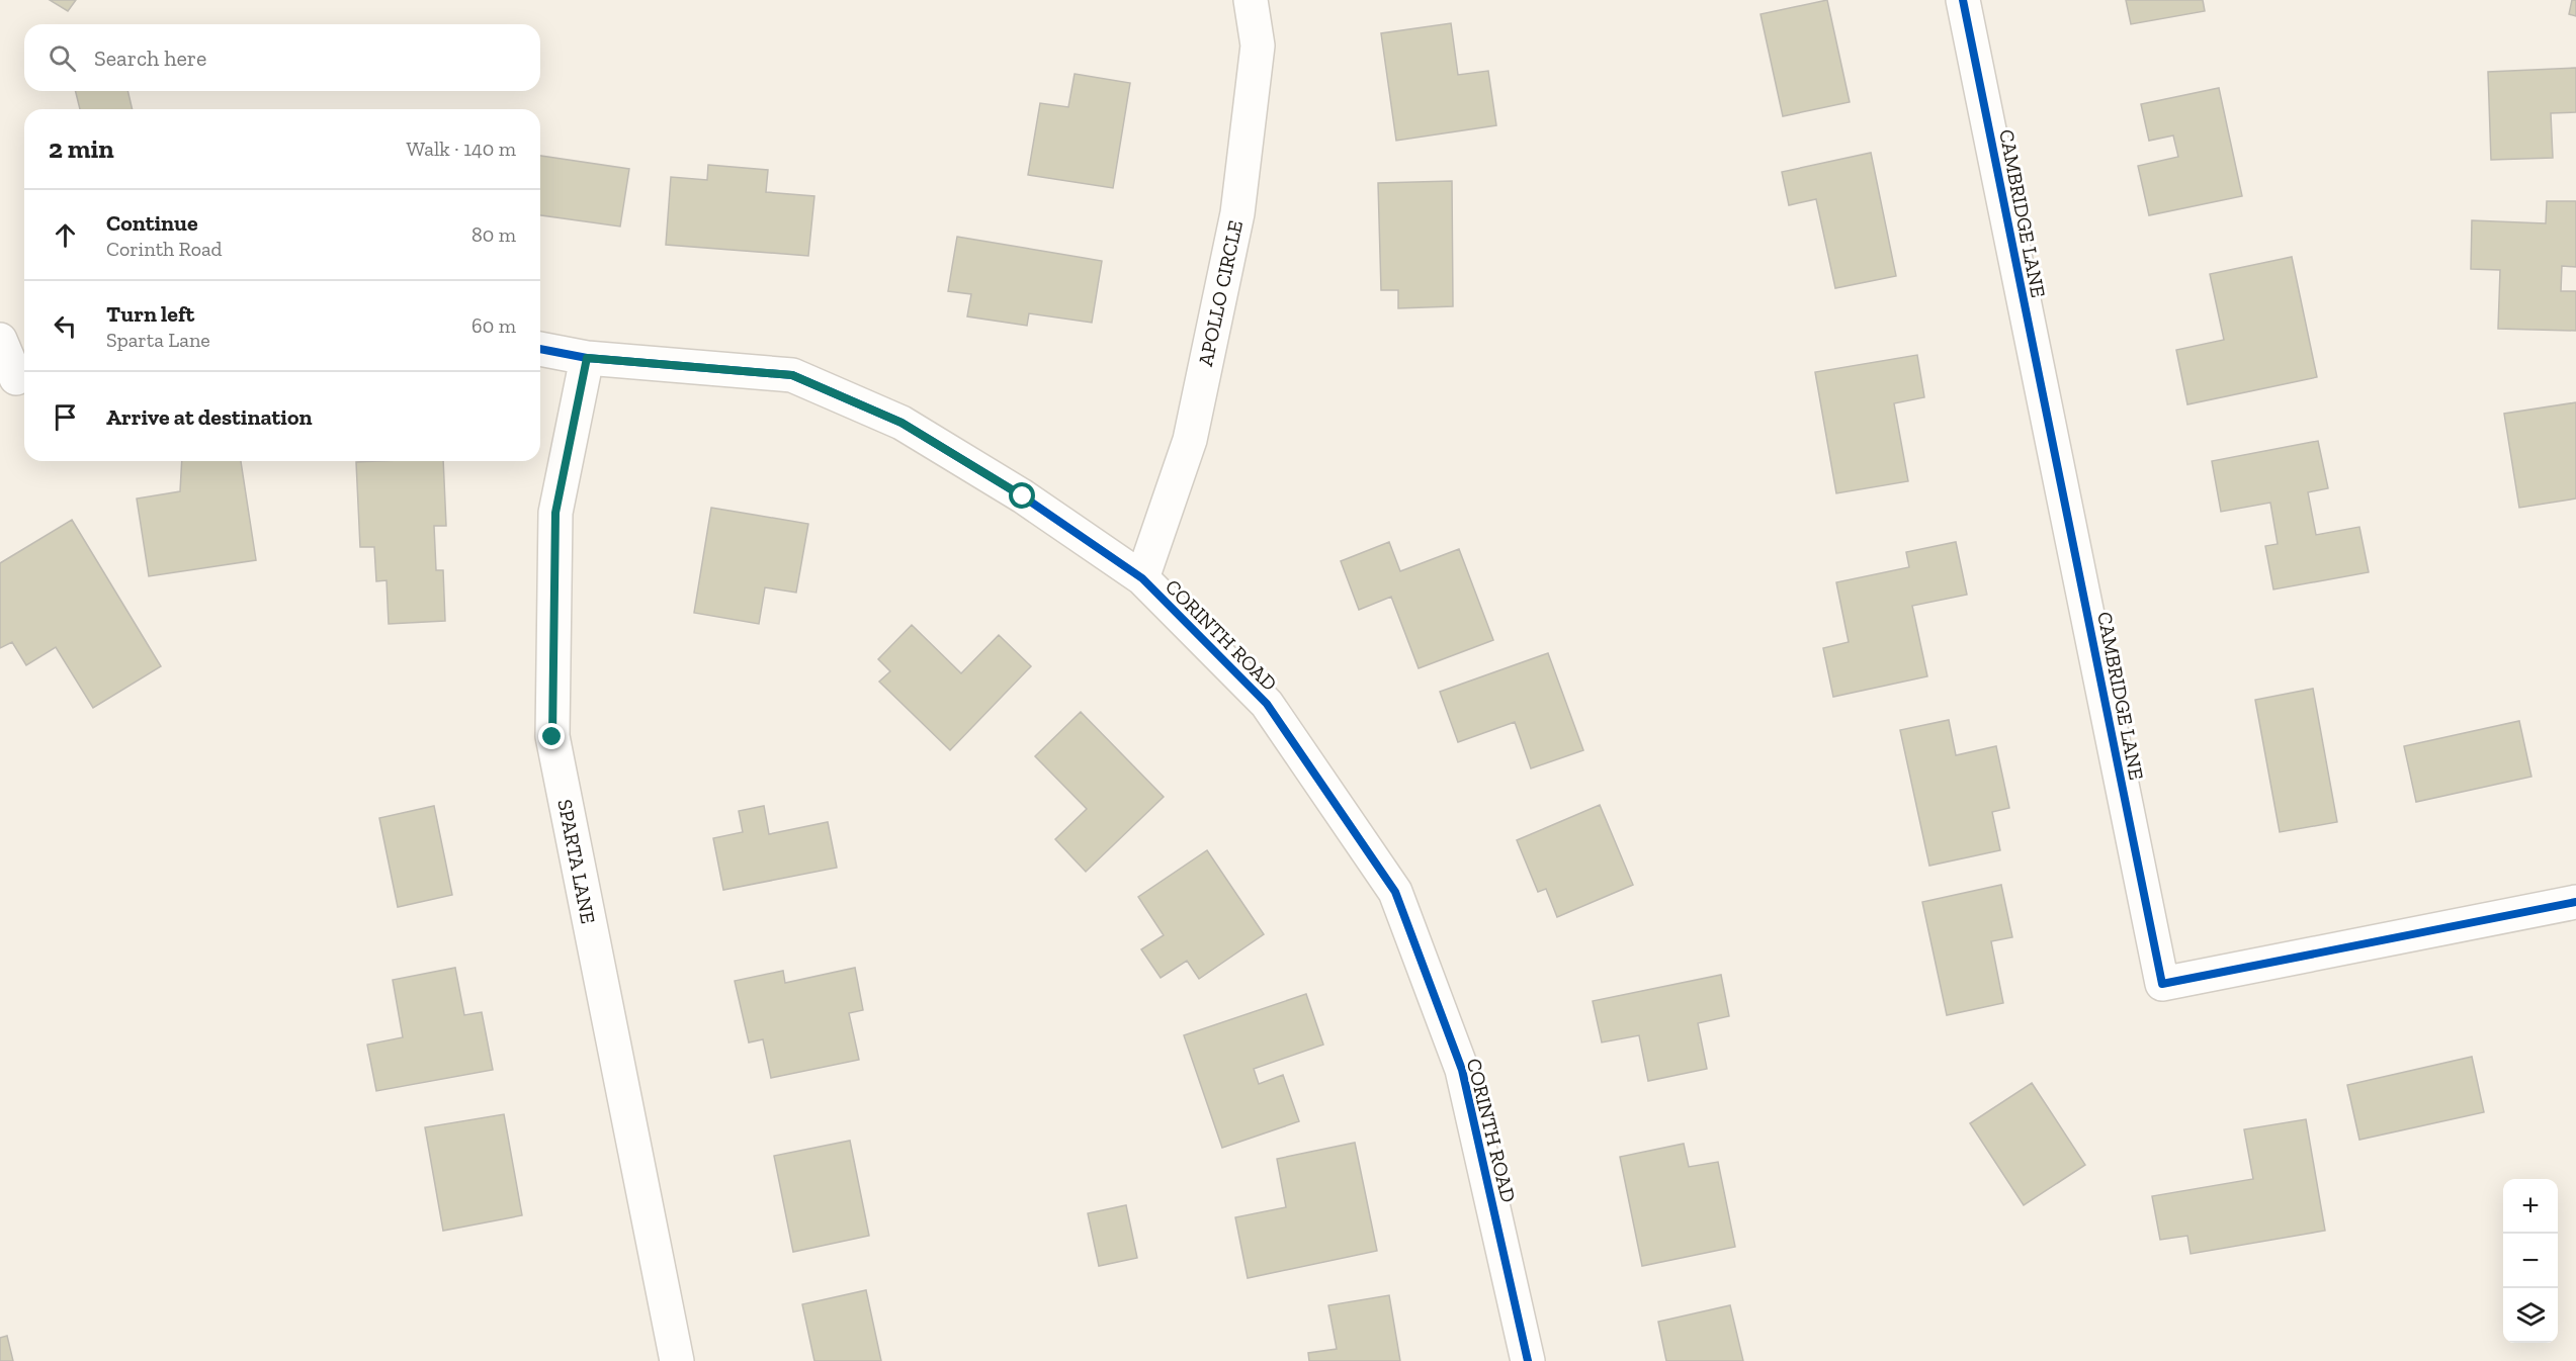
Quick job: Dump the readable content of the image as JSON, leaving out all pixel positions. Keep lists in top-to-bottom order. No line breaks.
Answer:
{"streets":{"street":["CAMBRIDGE LANE","APOLLO CIRCLE","CORINTH ROAD","SPARTA LANE"]},"crossings":[["APOLLO CIRCLE","CORINTH ROAD"],["CORINTH ROAD","SPARTA LANE"]],"page":{"search":"Search here","heading":["2 min","Walk · 140 m"],"list":[["Continue","Corinth Road","80 m"],["Turn left","Sparta Lane","60 m"],"Arrive at destination"],"map_buttons":["+","−"]}}
